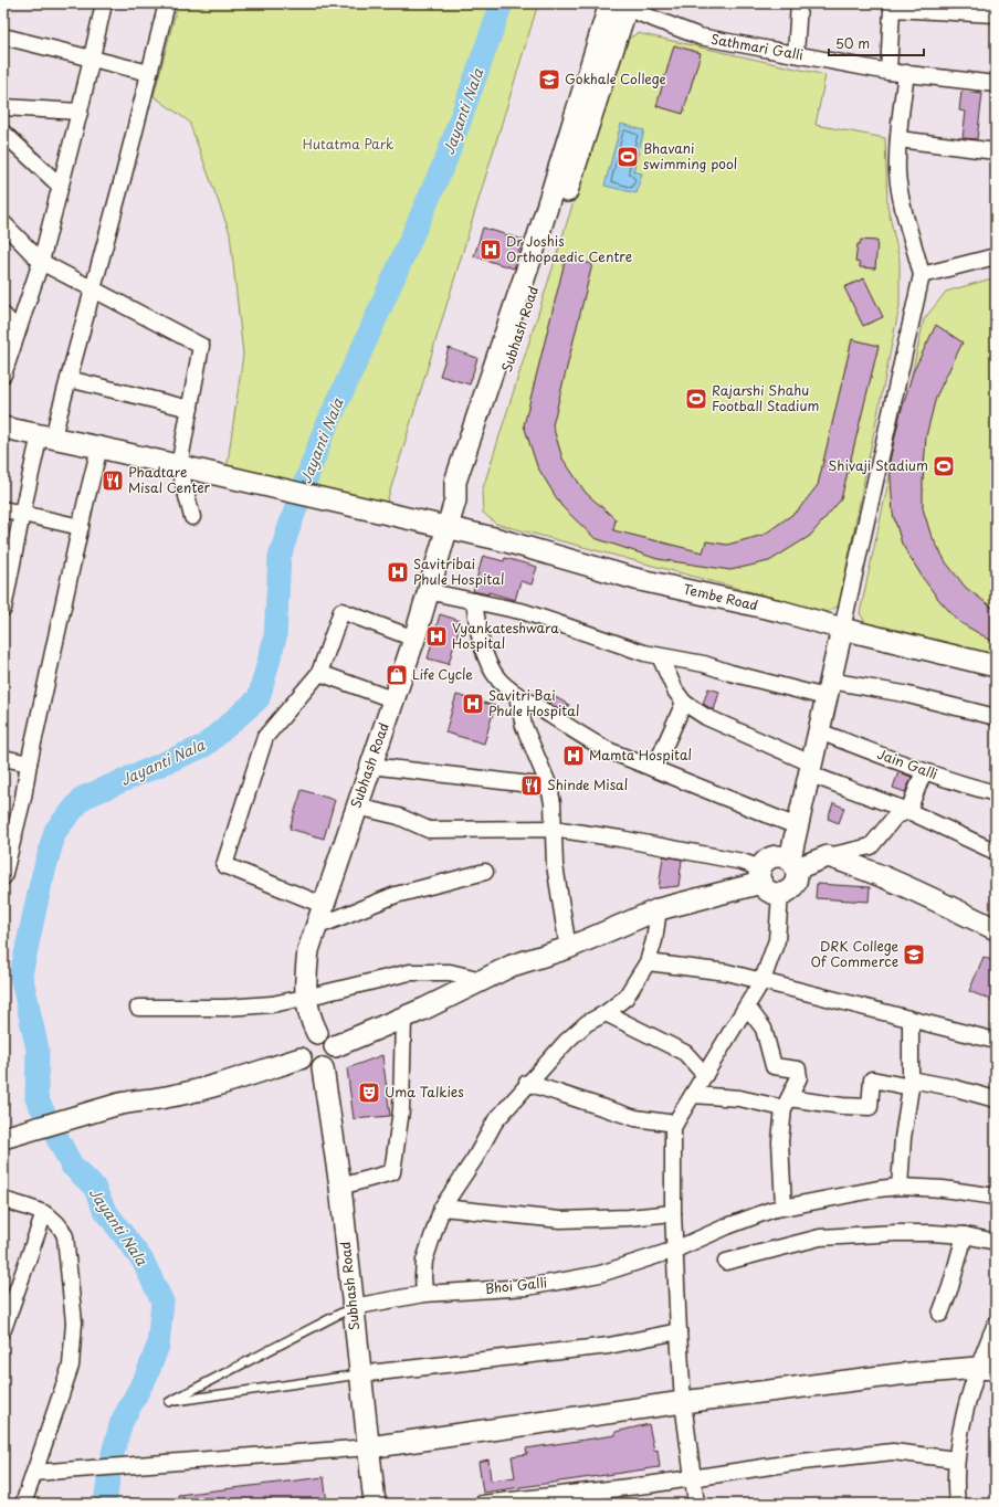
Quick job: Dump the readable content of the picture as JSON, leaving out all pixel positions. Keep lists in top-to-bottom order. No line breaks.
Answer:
{"streets":{"main road":["Subhash Road","Tembe Road"],"street":["Sathmari Galli","Jain Galli","Bhoi Galli"]},"crossings":[["Sathmari Galli","Subhash Road"],["Subhash Road","Tembe Road"],["Subhash Road","Bhoi Galli"]],"water":["Jayanti Nala"],"parks":["Hutatma Park"],"places":{"school or university":["Gokhale College","DRK College Of Commerce"],"sports":["Bhavani swimming pool","Rajarshi Shahu Football Stadium","Shivaji Stadium"],"hospital":["Dr Joshis Orthopaedic Centre","Savitribai Phule Hospital","Vyankateshwara Hospital","Savitri Bai Phule Hospital","Mamta Hospital"],"restaurant":["Phadtare Misal Center","Shinde Misal"],"shop":["Life Cycle"],"theatre":["Uma Talkies"]},"scale_bar":"50 m"}
